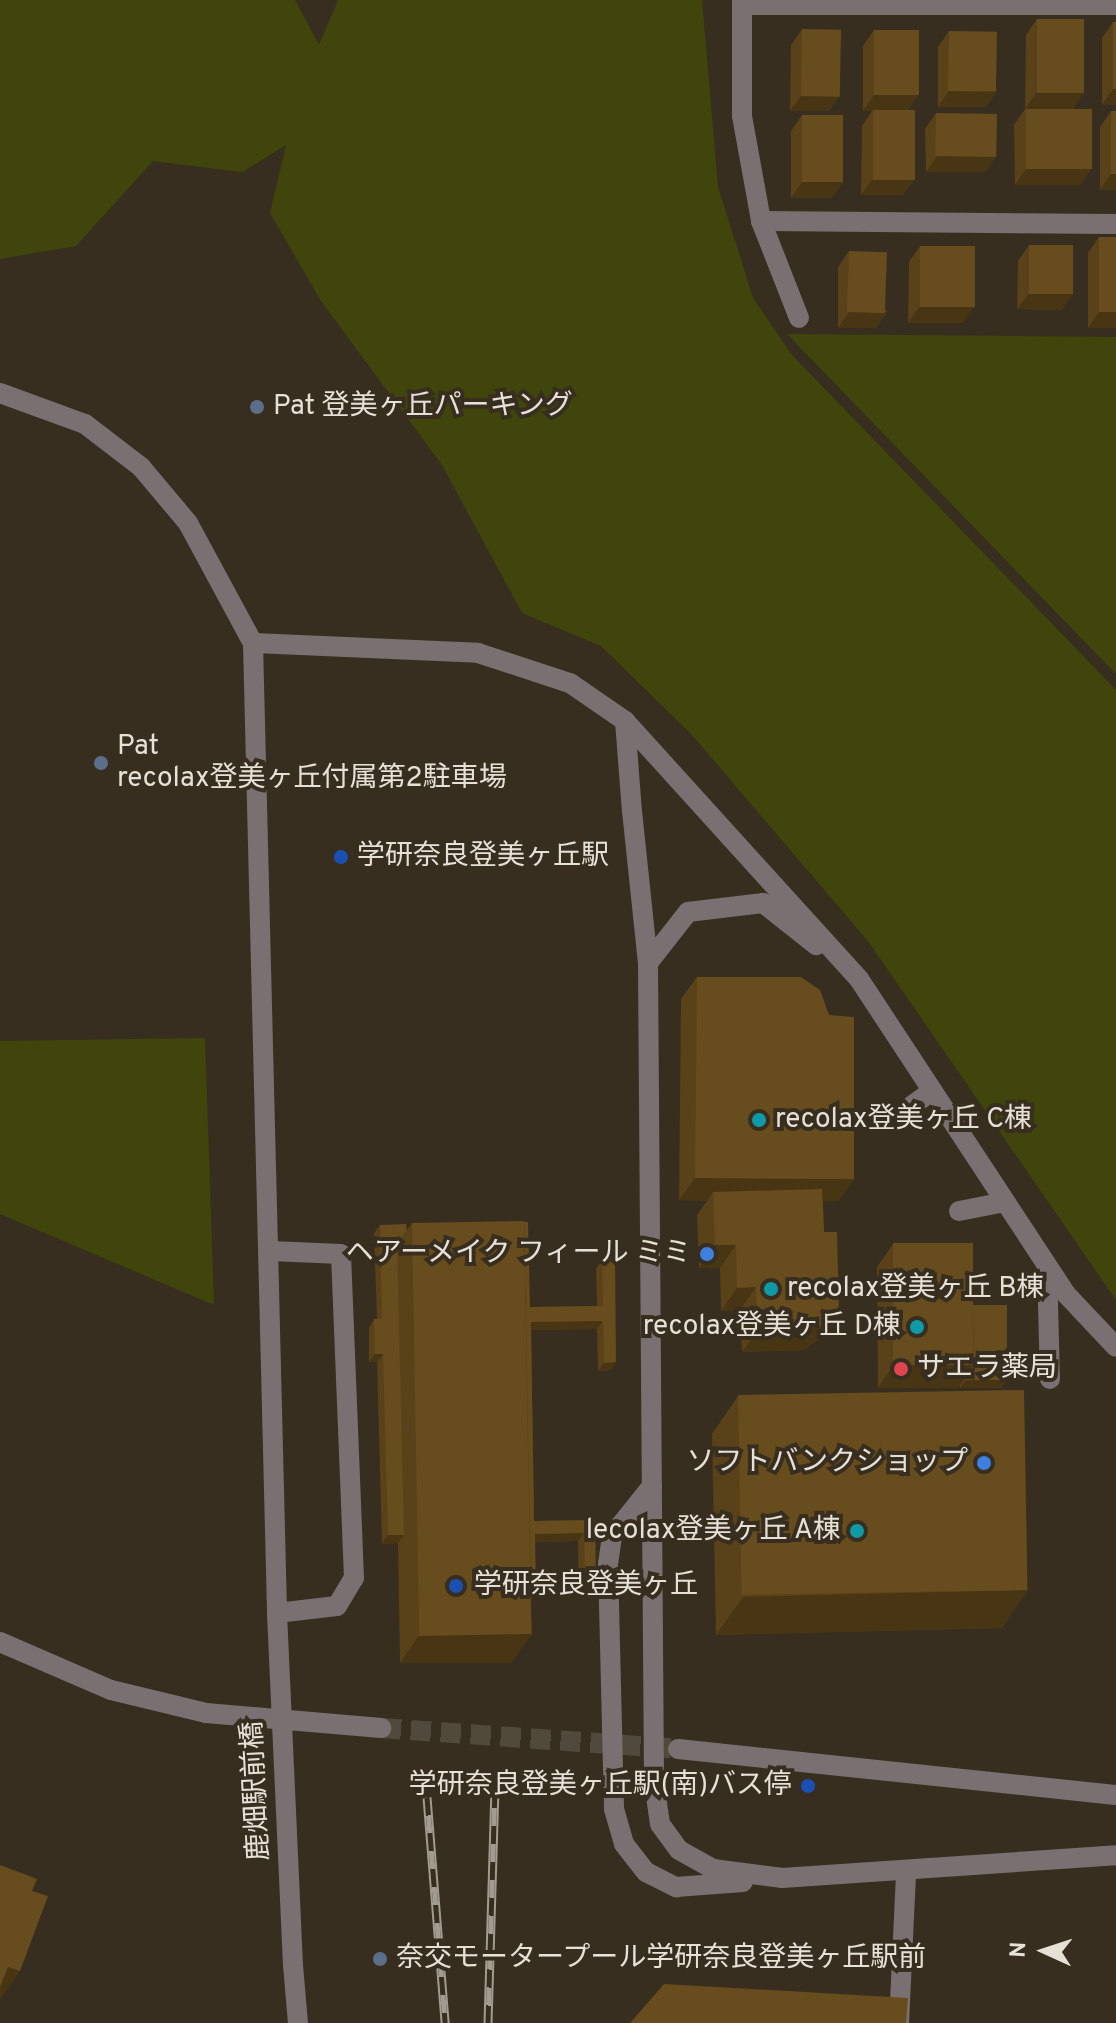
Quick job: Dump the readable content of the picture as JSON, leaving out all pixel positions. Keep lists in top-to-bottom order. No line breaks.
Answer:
{"streets":{"street":["鹿畑駅前橋"]},"places":["Pat 登美ヶ丘パーキング","Pat recolax登美ヶ丘付属第2駐車場","学研奈良登美ヶ丘駅","recolax登美ヶ丘 C棟","ヘアーメイク フィール ミミ","recolax登美ヶ丘 B棟","recolax登美ヶ丘 D棟","サエラ薬局","ソフトバンクショップ","lecolax登美ヶ丘 A棟","学研奈良登美ヶ丘","学研奈良登美ヶ丘駅(南)バス停","奈交モータープール学研奈良登美ヶ丘駅前"],"north":"left"}
